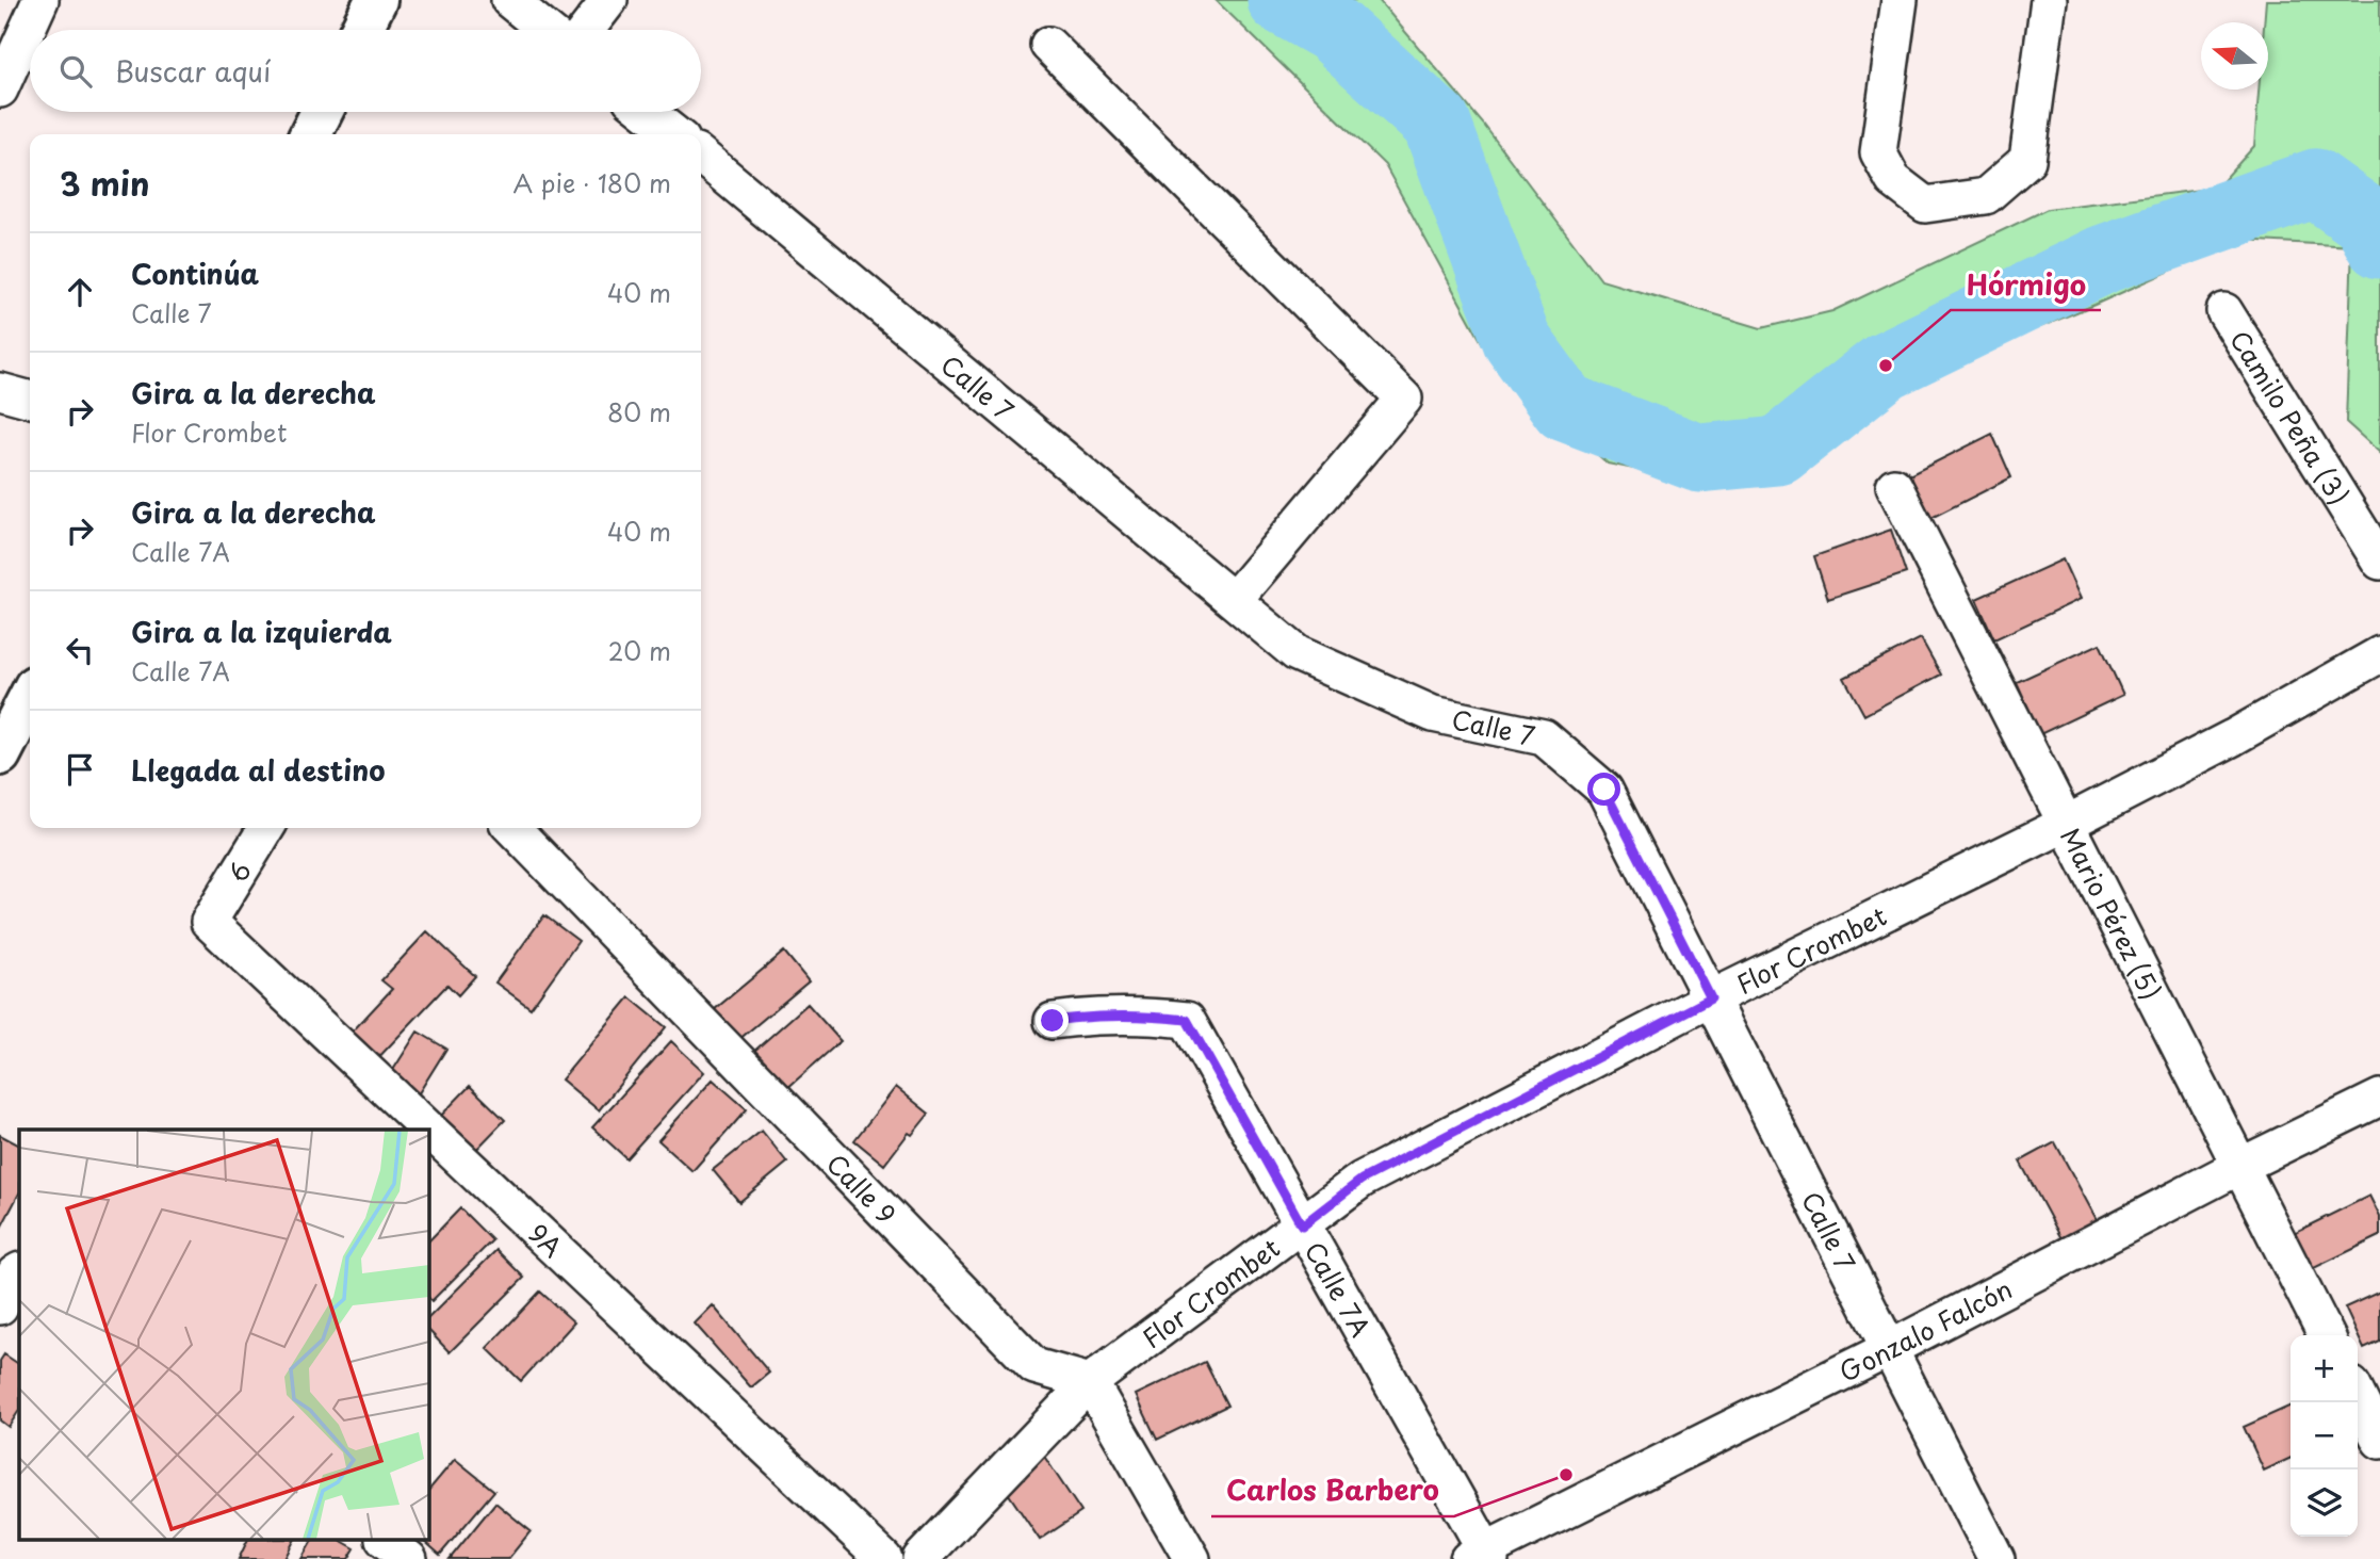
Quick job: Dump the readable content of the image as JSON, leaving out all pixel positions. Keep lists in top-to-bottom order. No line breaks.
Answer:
{"streets":{"street":["Calle 7","Camilo Peña (3)","6","Mario Pérez (5)","Flor Crombet","Calle 9","9A","Calle 7A","Gonzalo Falcón"]},"crossings":[["Calle 7","Flor Crombet"],["Calle 7","Gonzalo Falcón"],["6","9A"],["Mario Pérez (5)","Flor Crombet"],["Mario Pérez (5)","Gonzalo Falcón"],["Flor Crombet","Calle 9"],["Flor Crombet","Calle 7A"],["Calle 7A","Gonzalo Falcón"]],"places":["Hórmigo","Carlos Barbero"],"north":"left","page":{"search":"Buscar aquí","heading":["3 min","A pie · 180 m"],"list":[["Continúa","Calle 7","40 m"],["Gira a la derecha","Flor Crombet","80 m"],["Gira a la derecha","Calle 7A","40 m"],["Gira a la izquierda","Calle 7A","20 m"],"Llegada al destino"],"map_buttons":["+","−"]}}
